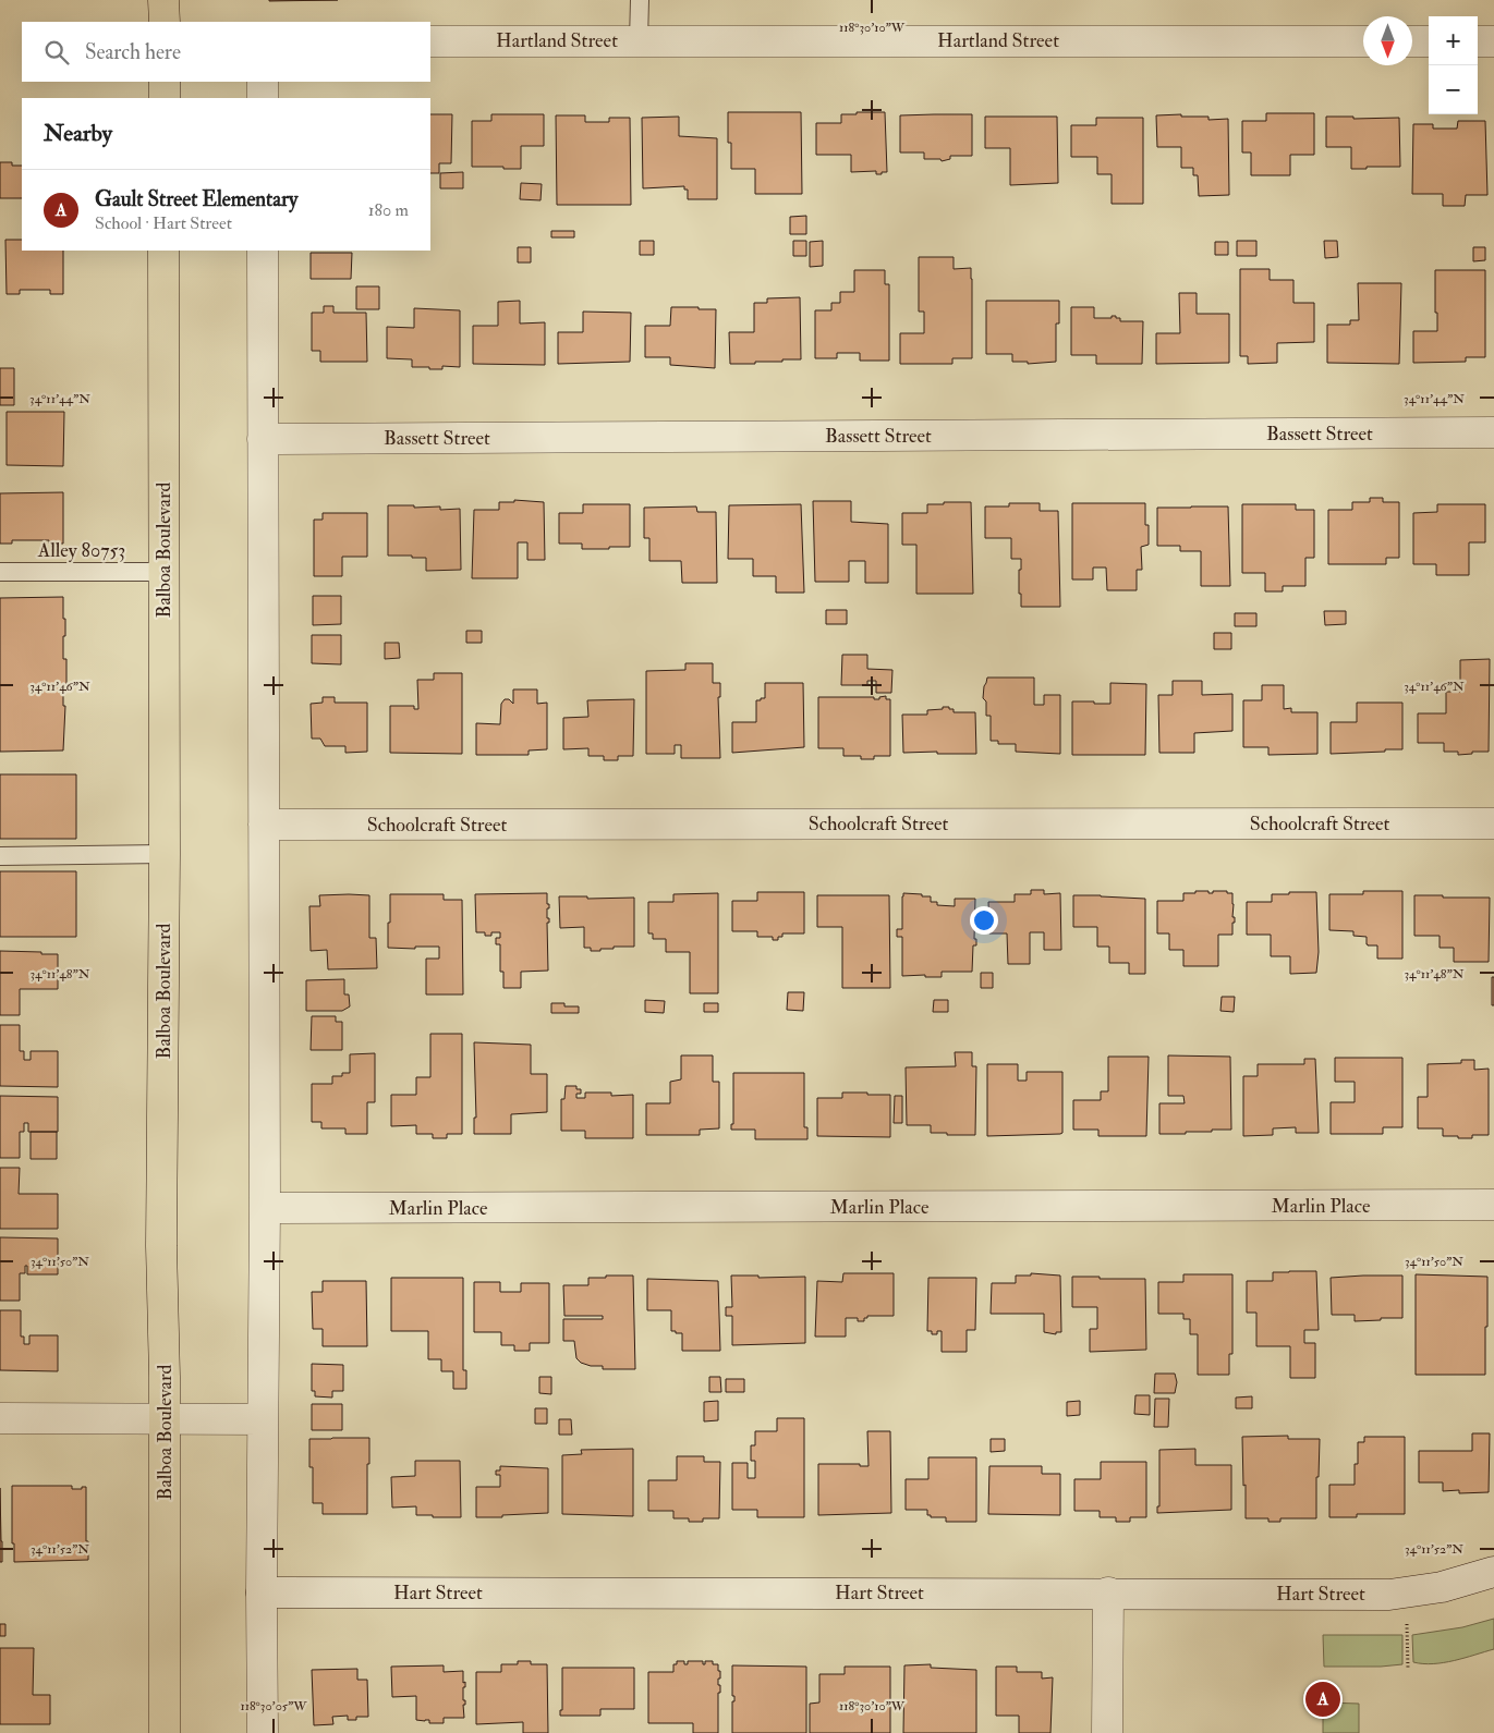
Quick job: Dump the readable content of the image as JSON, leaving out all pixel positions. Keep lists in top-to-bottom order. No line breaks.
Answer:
{"streets":{"main road":["Balboa Boulevard"],"street":["Hartland Street","Bassett Street","Schoolcraft Street","Marlin Place","Hart Street"],"lane":["Alley 80753"]},"crossings":[["Alley 80753","Balboa Boulevard"]],"north":"bottom","page":{"map_buttons":["+","−"],"search":"Search here","heading":"Nearby","list":[{"mark":"A","name":"Gault Street Elementary","note":"School · Hart Street","value":"180 m"}],"pins":"A"},"coordinates":["118°30'10\"W","34°11'44\"N","34°11'46\"N","34°11'48\"N","34°11'50\"N","34°11'52\"N","118°30'05\"W"]}
